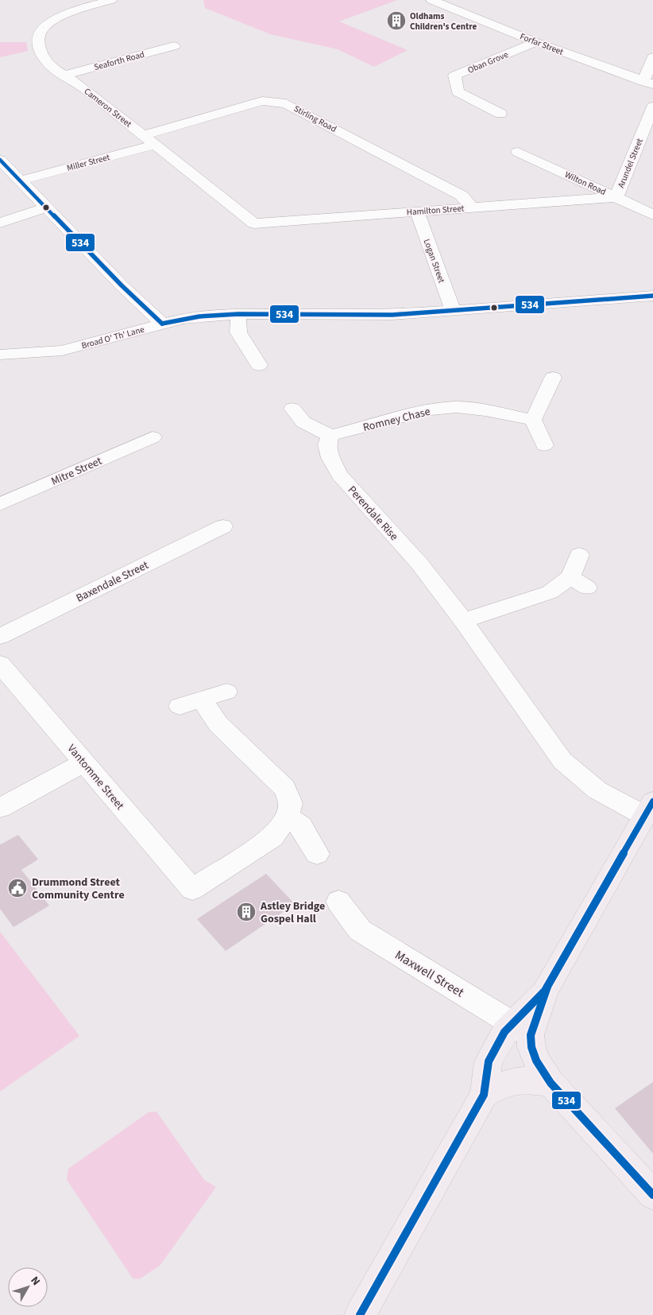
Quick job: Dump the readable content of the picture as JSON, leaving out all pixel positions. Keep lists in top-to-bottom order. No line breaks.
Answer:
{"streets":{"street":["Forfar Street","Seaforth Road","Oban Grove","Cameron Street","Stirling Road","Miller Street","Arundel Street","Wilton Road","Hamilton Street","Logan Street","Broad O' Th' Lane","Romney Chase","Mitre Street","Perendale Rise","Baxendale Street","Vantomme Street","Maxwell Street"]},"crossings":[["Forfar Street","Oban Grove"],["Seaforth Road","Cameron Street"],["Cameron Street","Stirling Road"],["Cameron Street","Miller Street"],["Cameron Street","Hamilton Street"],["Stirling Road","Hamilton Street"],["Arundel Street","Wilton Road"],["Arundel Street","Hamilton Street"],["Wilton Road","Hamilton Street"],["Hamilton Street","Logan Street"],["Logan Street","Broad O' Th' Lane"],["Romney Chase","Perendale Rise"]],"places":{"building":["Oldhams Children's Centre","Astley Bridge Gospel Hall"],"public building":["Drummond Street Community Centre"]},"lines":["transit line 534"],"north":"top right"}
